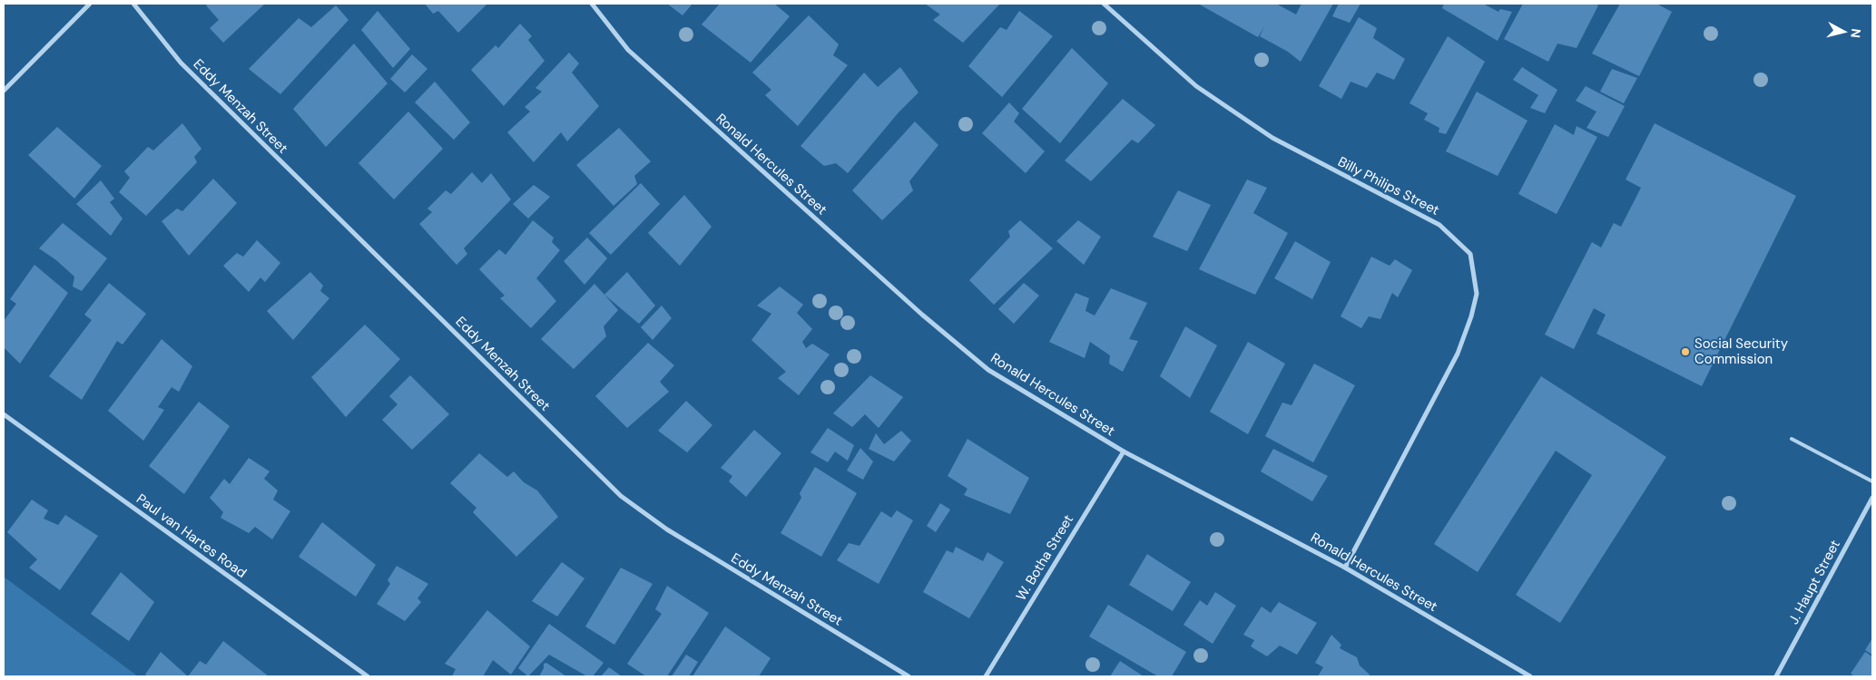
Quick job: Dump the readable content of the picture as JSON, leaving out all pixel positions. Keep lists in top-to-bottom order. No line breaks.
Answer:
{"streets":{"street":["Eddy Menzah Street","Ronald Hercules Street","Billy Philips Street","Paul van Hartes Road","W. Botha Street","J. Haupt Street"]},"crossings":[["Ronald Hercules Street","Billy Philips Street"],["Ronald Hercules Street","W. Botha Street"]],"places":["Social Security Commission"],"north":"right"}
